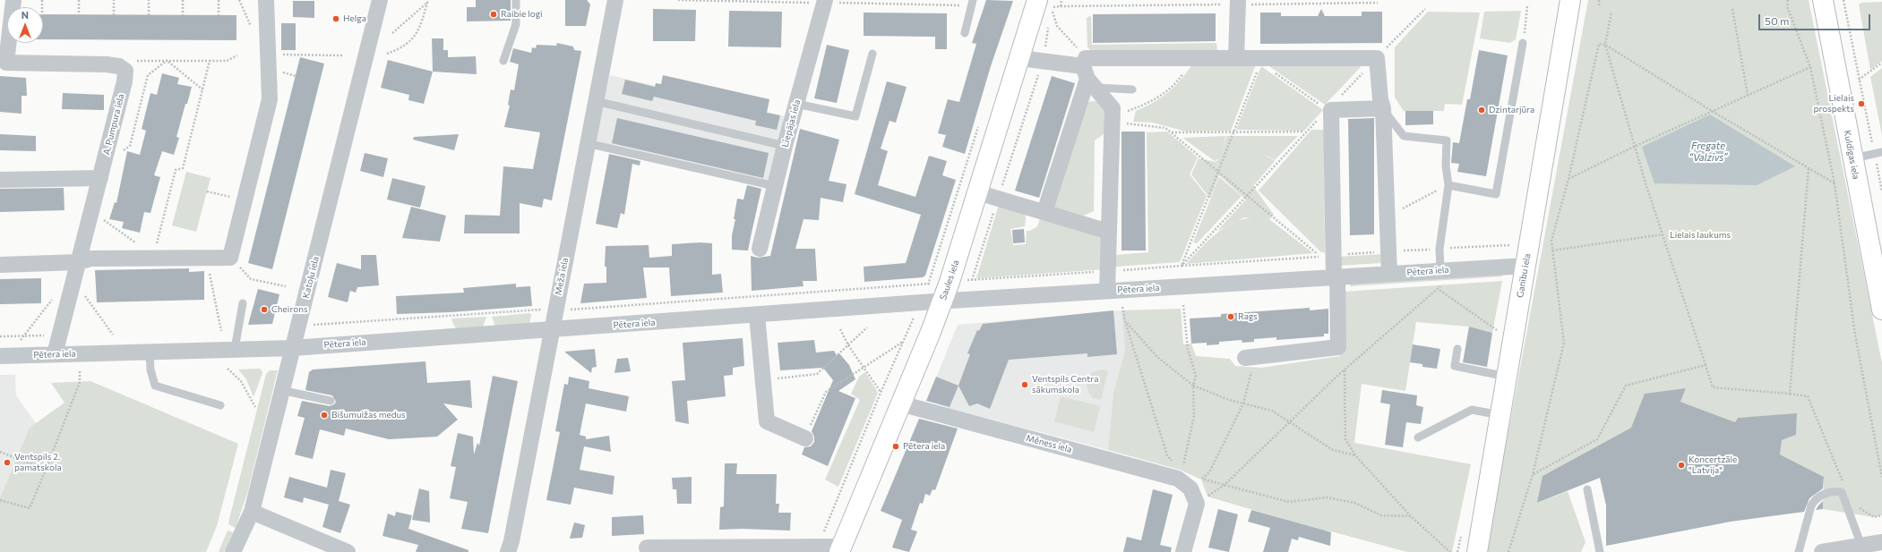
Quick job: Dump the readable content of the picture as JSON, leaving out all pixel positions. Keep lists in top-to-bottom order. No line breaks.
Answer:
{"streets":{"street":["Liepājas iela","A. Pumpura iela","Kuldīgas iela","Pētera iela","Ganību iela","Meža iela","Katoļu iela","Saules iela","Mēness iela"]},"crossings":[["A. Pumpura iela","Pētera iela"],["Pētera iela","Ganību iela"],["Pētera iela","Meža iela"],["Pētera iela","Katoļu iela"],["Pētera iela","Saules iela"],["Saules iela","Mēness iela"]],"water":["Fregate “Valzivs”"],"parks":["Lielais laukums"],"places":["Raibie logi","Helga","Lielais prospekts","Dzintarjūra","Cheirons","Rags","Ventspils Centra sākumskola","Bišumuižas medus","Pētera iela","Ventspils 2. pamatskola","Koncertzāle \"Latvija\""],"scale_bar":"50 m","north":"top"}
